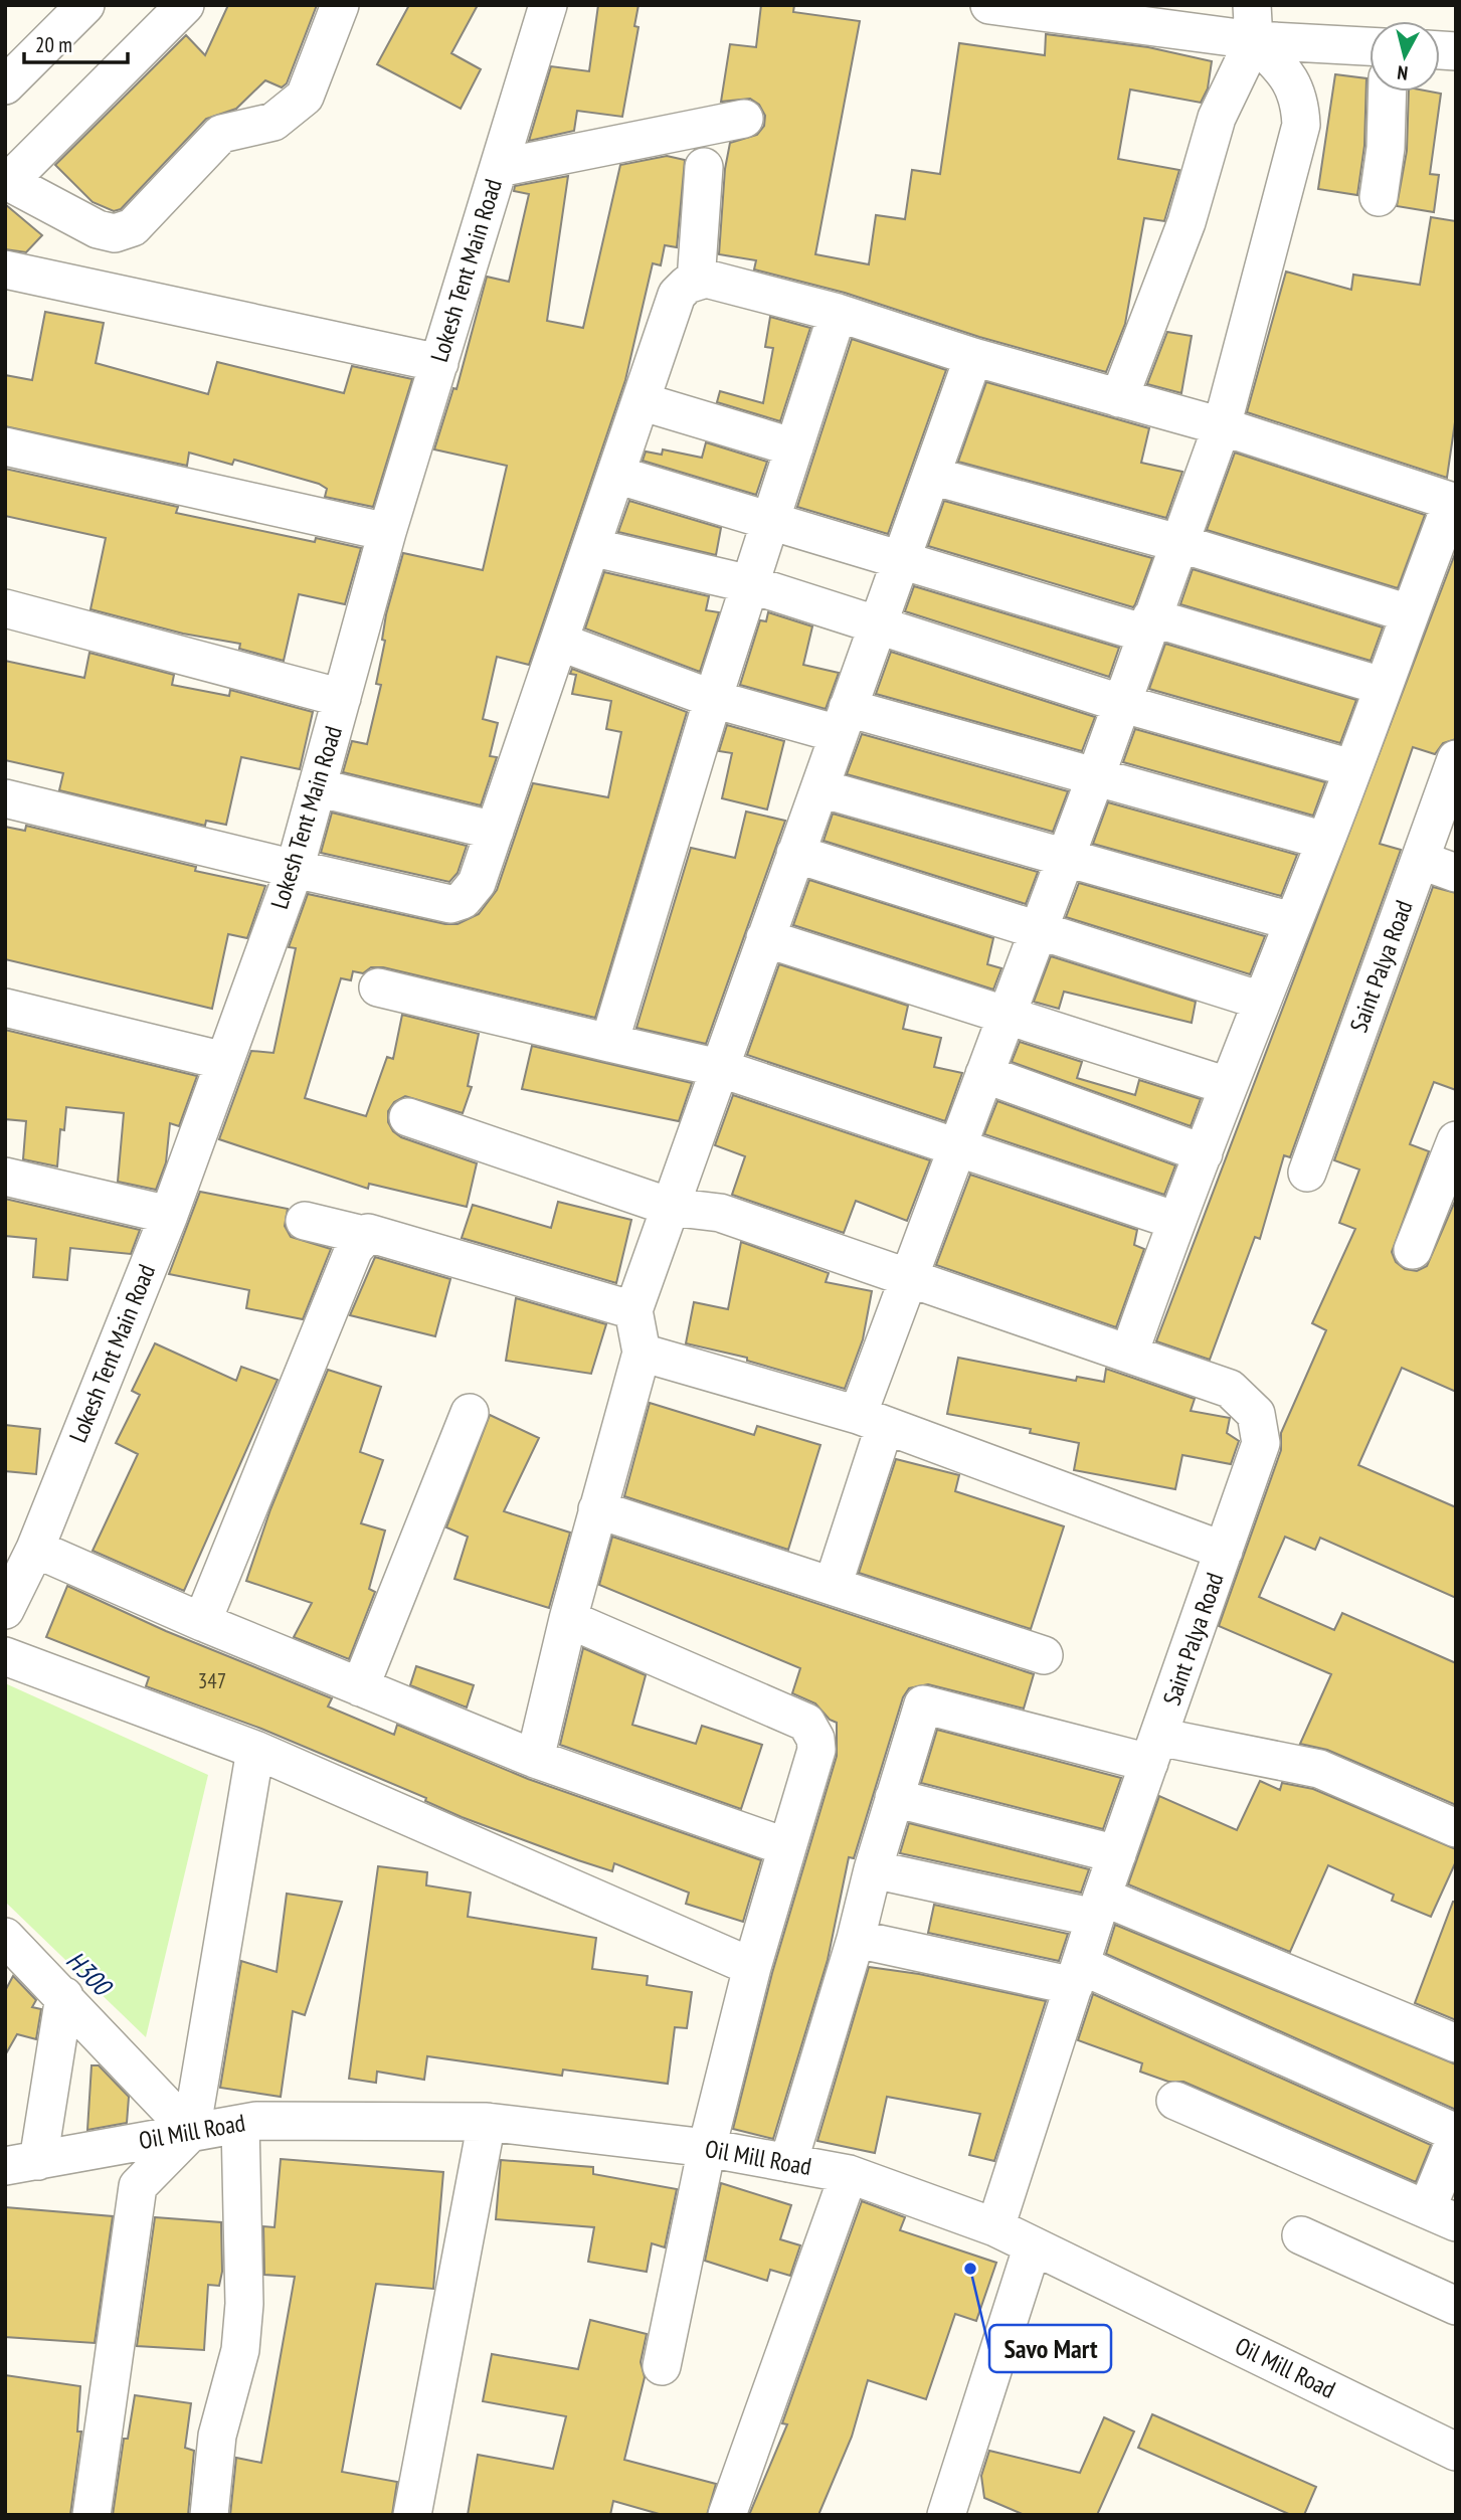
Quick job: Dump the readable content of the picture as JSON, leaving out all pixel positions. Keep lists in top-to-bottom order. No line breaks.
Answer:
{"streets":{"street":["Lokesh Tent Main Road","Saint Palya Road","Oil Mill Road"]},"crossings":[["Saint Palya Road","Oil Mill Road"]],"water":["H300"],"places":["Savo Mart"],"house_numbers":["347"],"scale_bar":"20 m","north":"bottom"}
